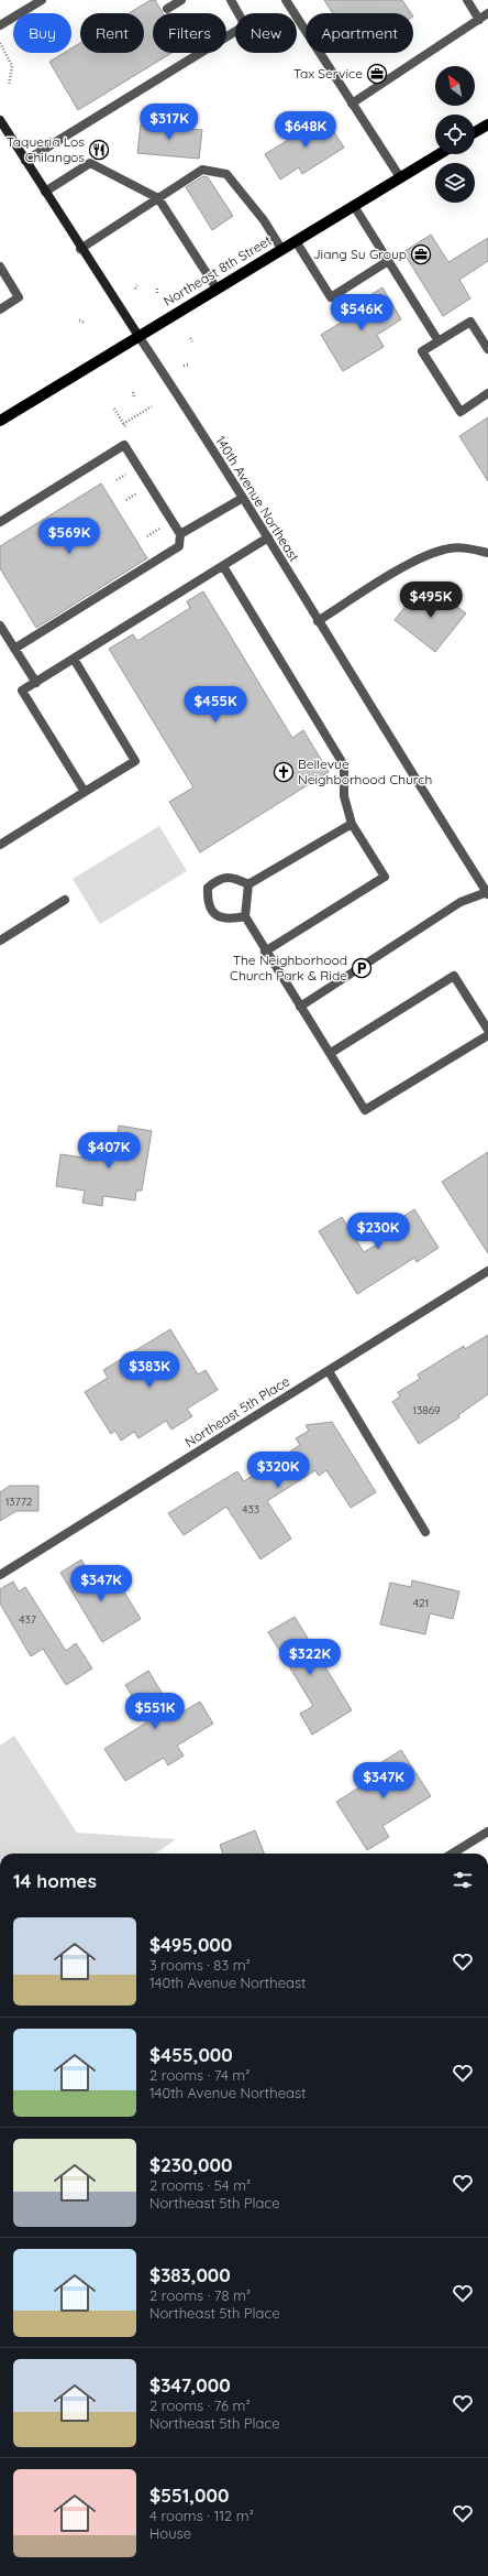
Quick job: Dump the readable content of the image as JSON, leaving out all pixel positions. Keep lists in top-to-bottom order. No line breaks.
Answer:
{"streets":{"main road":["Northeast 8th Street","140th Avenue Northeast"],"street":["Northeast 5th Place"]},"crossings":[["Northeast 8th Street","140th Avenue Northeast"]],"places":{"office":["Tax Service","Jiang Su Group"],"restaurant":["Taqueria Los Chilangos"],"church":["Bellevue Neighborhood Church"],"parking":["The Neighborhood Church Park & Ride"]},"house_numbers":["13869","13772","433","421","437"],"north":"top left","page":{"chip":["Buy","Rent","Filters","New","Apartment"],"price":["$317K","$648K","$546K","$569K","$495K","$455K","$407K","$230K","$383K","$320K","$347K","$322K","$551K","$347K"],"heading":"14 homes","list":[{"name":"$495,000","note":"3 rooms · 83 m² · 140th Avenue Northeast"},{"name":"$455,000","note":"2 rooms · 74 m² · 140th Avenue Northeast"},{"name":"$230,000","note":"2 rooms · 54 m² · Northeast 5th Place"},{"name":"$383,000","note":"2 rooms · 78 m² · Northeast 5th Place"},{"name":"$347,000","note":"2 rooms · 76 m² · Northeast 5th Place"},{"name":"$551,000","note":"4 rooms · 112 m² · House"}]}}
